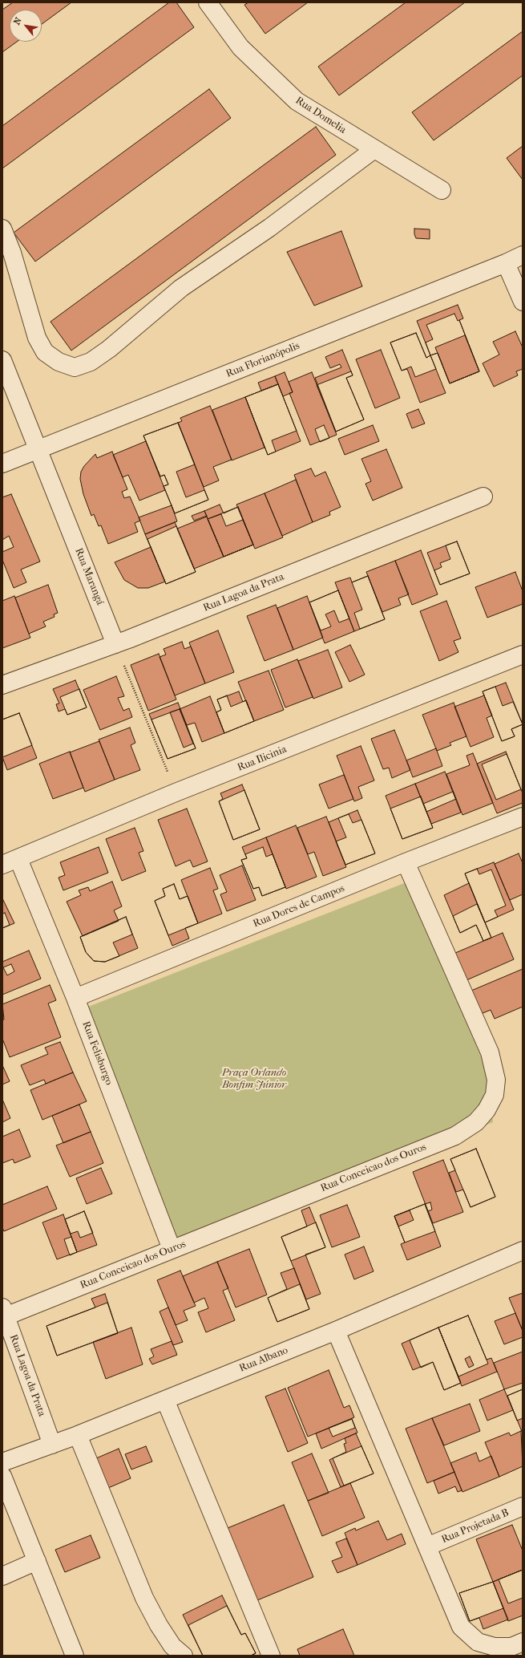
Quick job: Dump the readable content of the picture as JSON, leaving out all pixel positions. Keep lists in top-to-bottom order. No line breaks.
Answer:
{"streets":{"street":["Rua Domelia","Rua Florianópolis","Rua Marangá","Rua Lagoa da Prata","Rua Ilicinia","Rua Dores de Campos","Rua Felisburgo","Rua Conceicao dos Ouros","Rua Albano","Rua Projetada B"]},"crossings":[["Rua Florianópolis","Rua Marangá"],["Rua Marangá","Rua Lagoa da Prata"],["Rua Lagoa da Prata","Rua Conceicao dos Ouros"],["Rua Lagoa da Prata","Rua Albano"],["Rua Ilicinia","Rua Felisburgo"],["Rua Dores de Campos","Rua Felisburgo"],["Rua Dores de Campos","Rua Conceicao dos Ouros"],["Rua Felisburgo","Rua Conceicao dos Ouros"]],"parks":["Praça Orlando Bonfim Júnior"],"north":"top left"}
